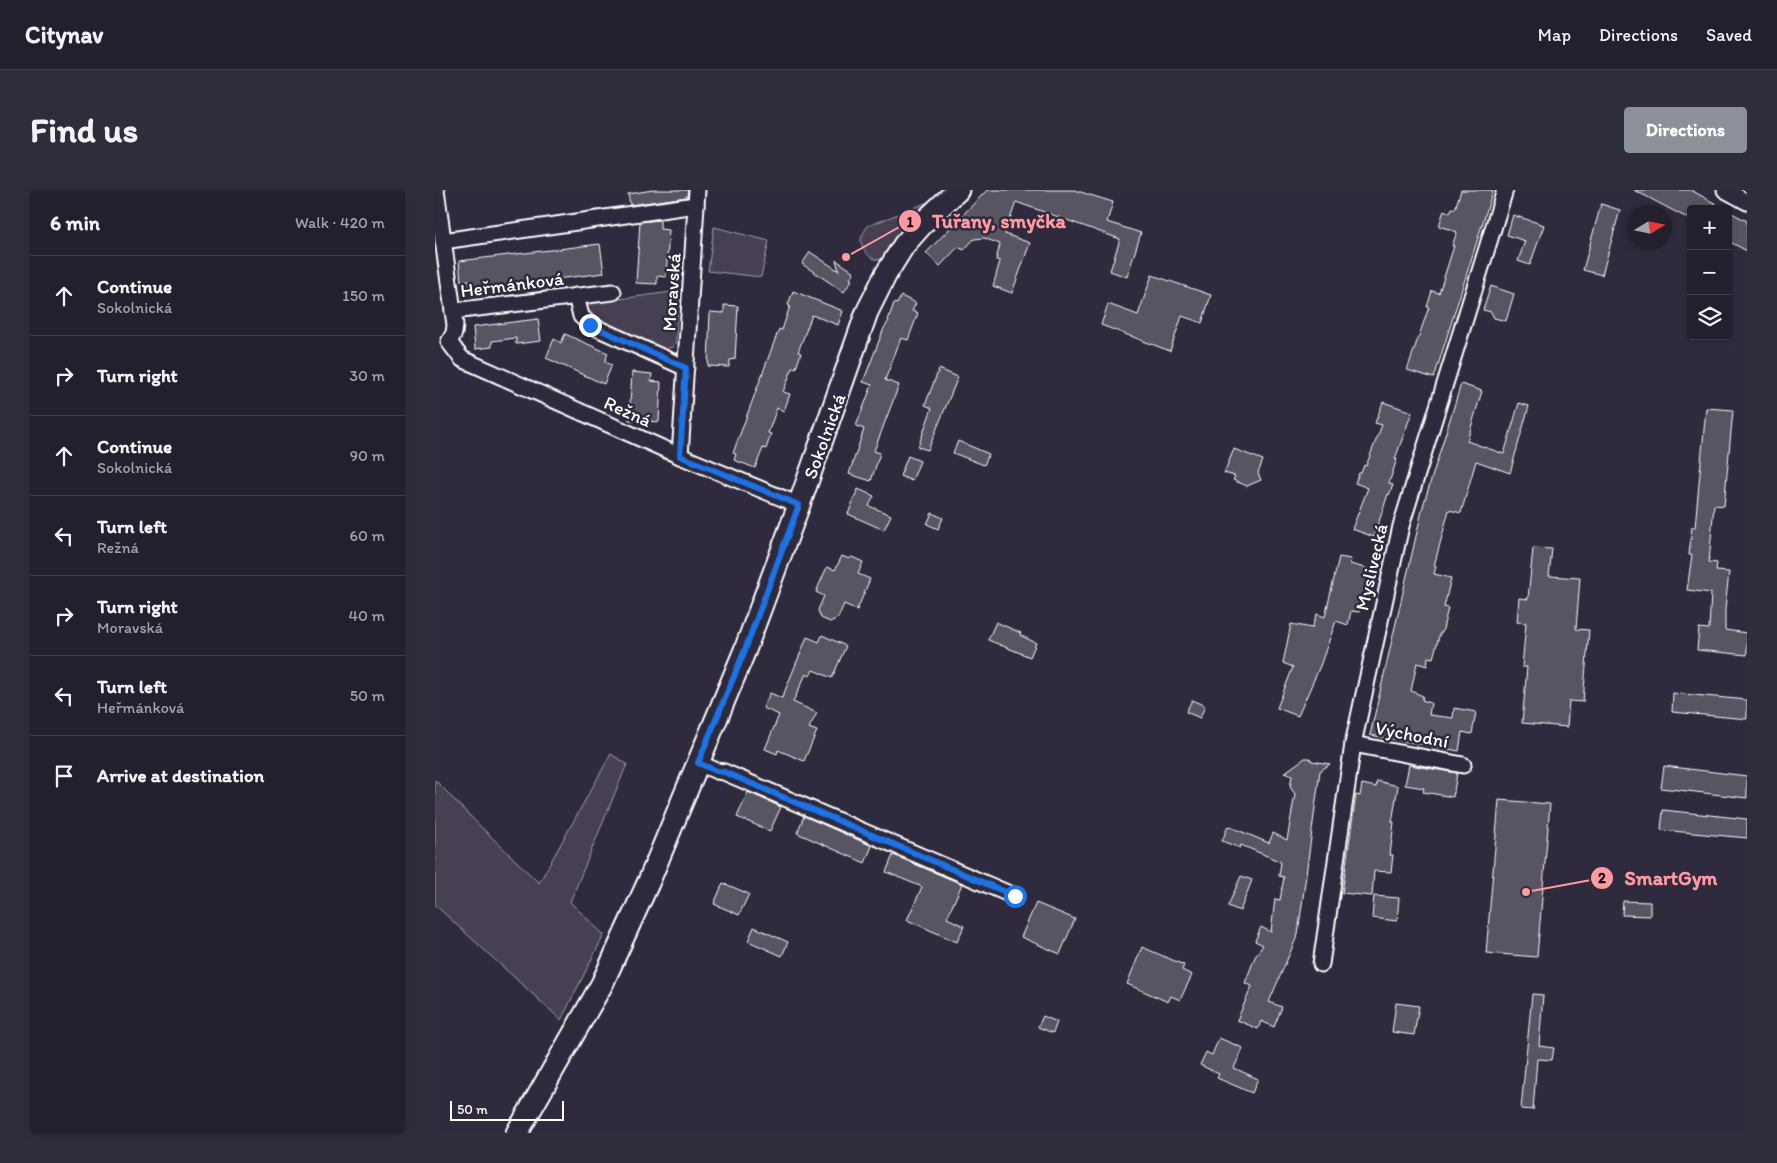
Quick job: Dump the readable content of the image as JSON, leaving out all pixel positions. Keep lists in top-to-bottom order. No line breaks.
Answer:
{"streets":{"main road":["Sokolnická"],"street":["Heřmánková","Moravská","Režná","Myslivecká","Východní"]},"crossings":[["Heřmánková","Moravská"],["Heřmánková","Režná"],["Moravská","Režná"],["Režná","Sokolnická"],["Myslivecká","Východní"]],"places":["Tuřany, smyčka","SmartGym"],"scale_bar":"50 m","north":"right","page":{"header":"Citynav","nav":["Map","Directions","Saved"],"buttons":"Directions","title":"Find us","heading":["6 min","Walk · 420 m"],"map_buttons":["+","−"],"list":[["Continue","Sokolnická","150 m"],["Turn right","30 m"],["Continue","Sokolnická","90 m"],["Turn left","Režná","60 m"],["Turn right","Moravská","40 m"],["Turn left","Heřmánková","50 m"],"Arrive at destination"],"scale":"50 m"}}
